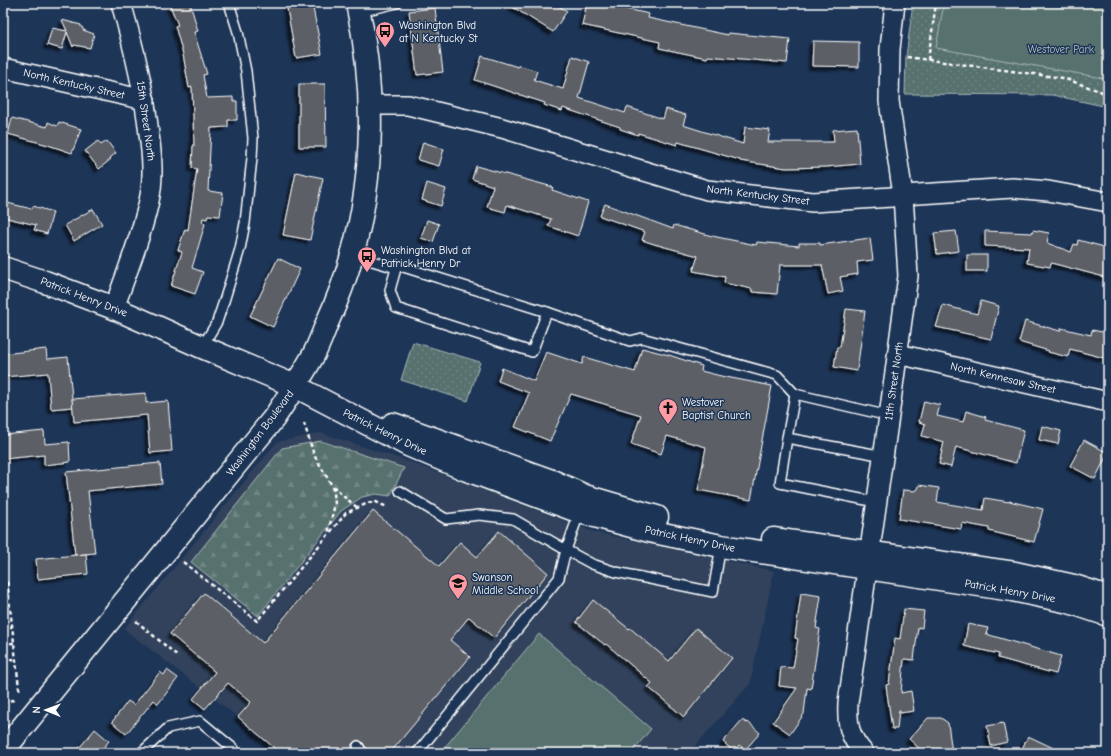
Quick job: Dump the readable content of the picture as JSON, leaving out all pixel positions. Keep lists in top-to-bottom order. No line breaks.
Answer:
{"streets":{"street":["North Kentucky Street","15th Street North","Patrick Henry Drive","North Kennesaw Street","11th Street North","Washington Boulevard"]},"crossings":[["North Kentucky Street","15th Street North"],["North Kentucky Street","11th Street North"],["North Kentucky Street","Washington Boulevard"],["15th Street North","Patrick Henry Drive"],["Patrick Henry Drive","11th Street North"],["Patrick Henry Drive","Washington Boulevard"],["North Kennesaw Street","11th Street North"]],"parks":["Westover Park"],"places":{"bus stop":["Washington Blvd at N Kentucky St","Washington Blvd at Patrick Henry Dr"],"church":["Westover Baptist Church"],"school or university":["Swanson Middle School"]},"north":"left"}
